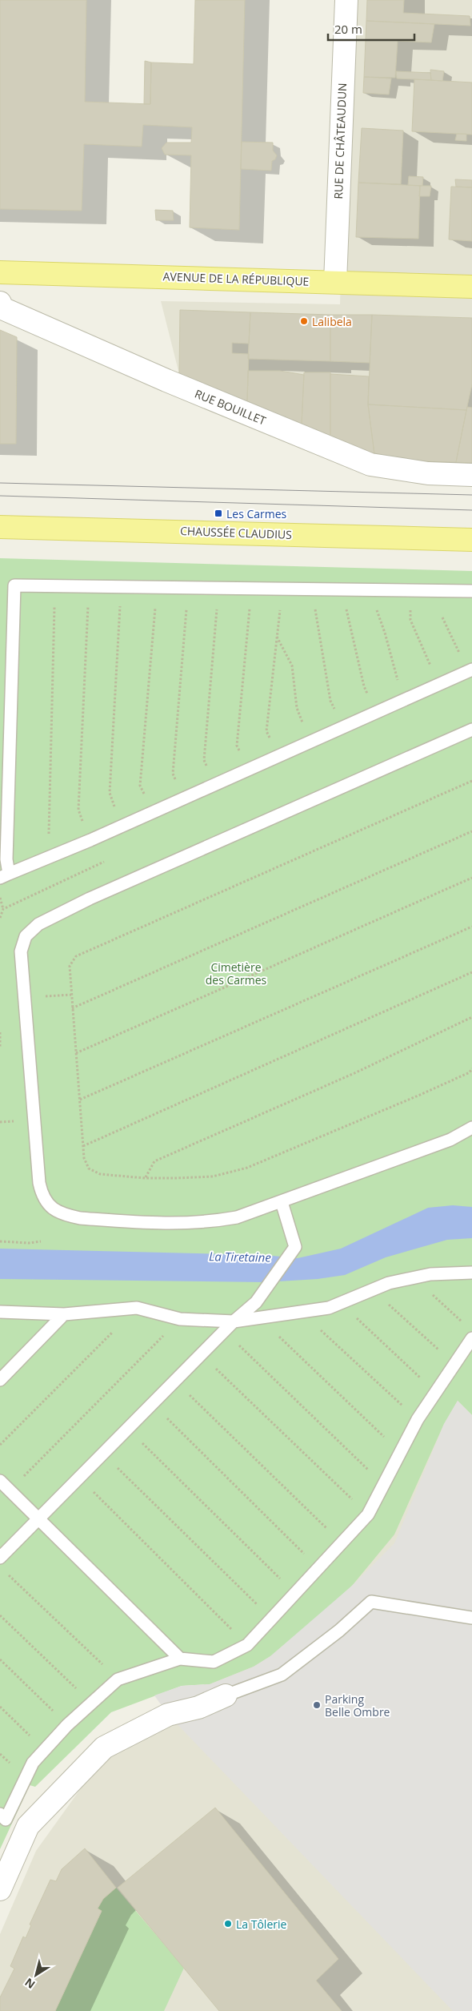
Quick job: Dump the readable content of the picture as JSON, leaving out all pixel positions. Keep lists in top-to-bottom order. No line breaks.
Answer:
{"streets":{"main road":["AVENUE DE LA RÉPUBLIQUE","CHAUSSÉE CLAUDIUS"],"street":["RUE DE CHÂTEAUDUN","RUE BOUILLET"]},"crossings":[["RUE DE CHÂTEAUDUN","AVENUE DE LA RÉPUBLIQUE"]],"water":["La Tiretaine"],"parks":["Cimetière des Carmes"],"places":{"other":["Lalibela","Parking Belle Ombre","La Tôlerie"],"transit":["Les Carmes"]},"scale_bar":"20 m","north":"bottom left"}
